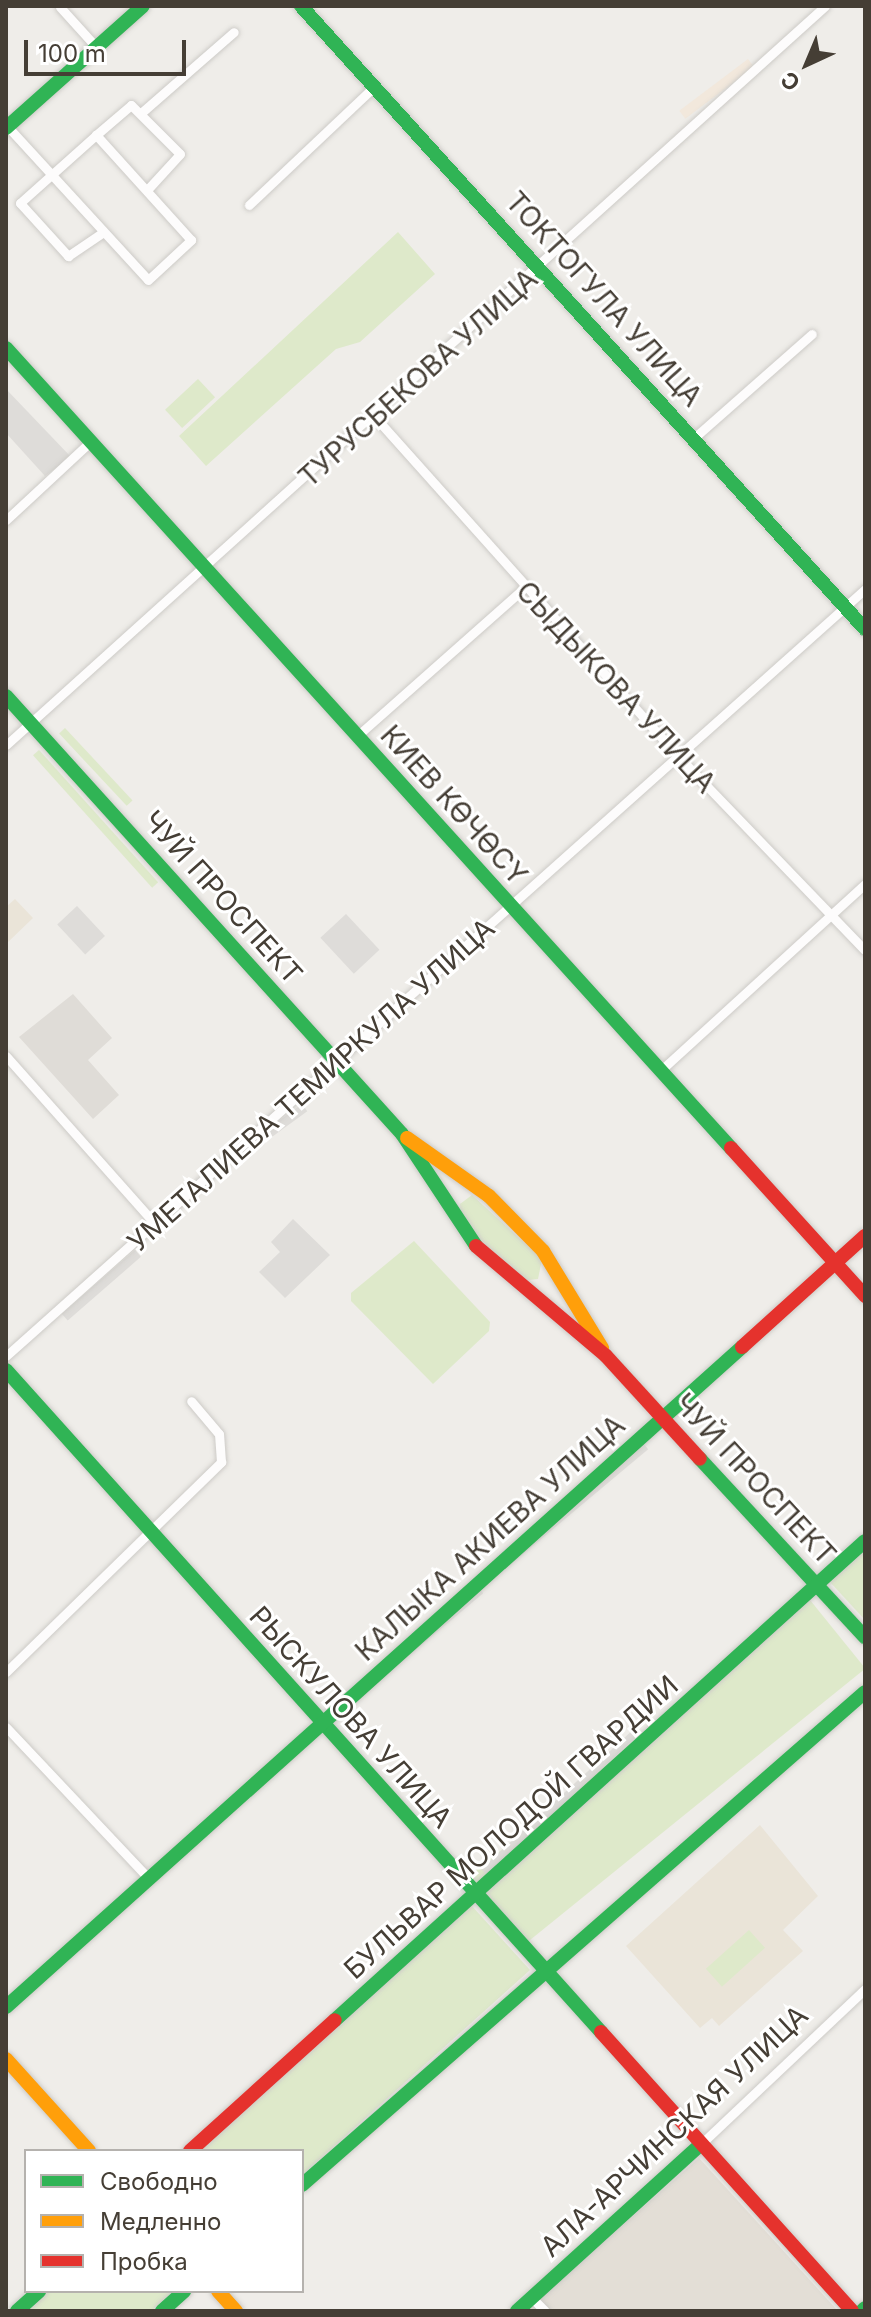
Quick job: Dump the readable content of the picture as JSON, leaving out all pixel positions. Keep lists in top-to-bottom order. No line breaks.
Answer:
{"streets":{"main road":["ТОКТОГУЛА УЛИЦА","КИЕВ КӨЧӨСҮ","ЧУЙ ПРОСПЕКТ","КАЛЫКА АКИЕВА УЛИЦА","РЫСКУЛОВА УЛИЦА","БУЛЬВАР МОЛОДОЙ ГВАРДИИ","АЛА-АРЧИНСКАЯ УЛИЦА"],"street":["ТУРУСБЕКОВА УЛИЦА","СЫДЫКОВА УЛИЦА","УМЕТАЛИЕВА ТЕМИРКУЛА УЛИЦА"]},"crossings":[["ТОКТОГУЛА УЛИЦА","ТУРУСБЕКОВА УЛИЦА"],["ТОКТОГУЛА УЛИЦА","УМЕТАЛИЕВА ТЕМИРКУЛА УЛИЦА"],["ТУРУСБЕКОВА УЛИЦА","СЫДЫКОВА УЛИЦА"],["ТУРУСБЕКОВА УЛИЦА","КИЕВ КӨЧӨСҮ"],["ТУРУСБЕКОВА УЛИЦА","ЧУЙ ПРОСПЕКТ"],["СЫДЫКОВА УЛИЦА","УМЕТАЛИЕВА ТЕМИРКУЛА УЛИЦА"],["КИЕВ КӨЧӨСҮ","УМЕТАЛИЕВА ТЕМИРКУЛА УЛИЦА"],["КИЕВ КӨЧӨСҮ","КАЛЫКА АКИЕВА УЛИЦА"],["ЧУЙ ПРОСПЕКТ","УМЕТАЛИЕВА ТЕМИРКУЛА УЛИЦА"],["ЧУЙ ПРОСПЕКТ","КАЛЫКА АКИЕВА УЛИЦА"],["ЧУЙ ПРОСПЕКТ","БУЛЬВАР МОЛОДОЙ ГВАРДИИ"],["КАЛЫКА АКИЕВА УЛИЦА","РЫСКУЛОВА УЛИЦА"],["РЫСКУЛОВА УЛИЦА","БУЛЬВАР МОЛОДОЙ ГВАРДИИ"],["РЫСКУЛОВА УЛИЦА","АЛА-АРЧИНСКАЯ УЛИЦА"]],"legend":["Свободно","Медленно","Пробка"],"scale_bar":"100 m","north":"bottom left"}
